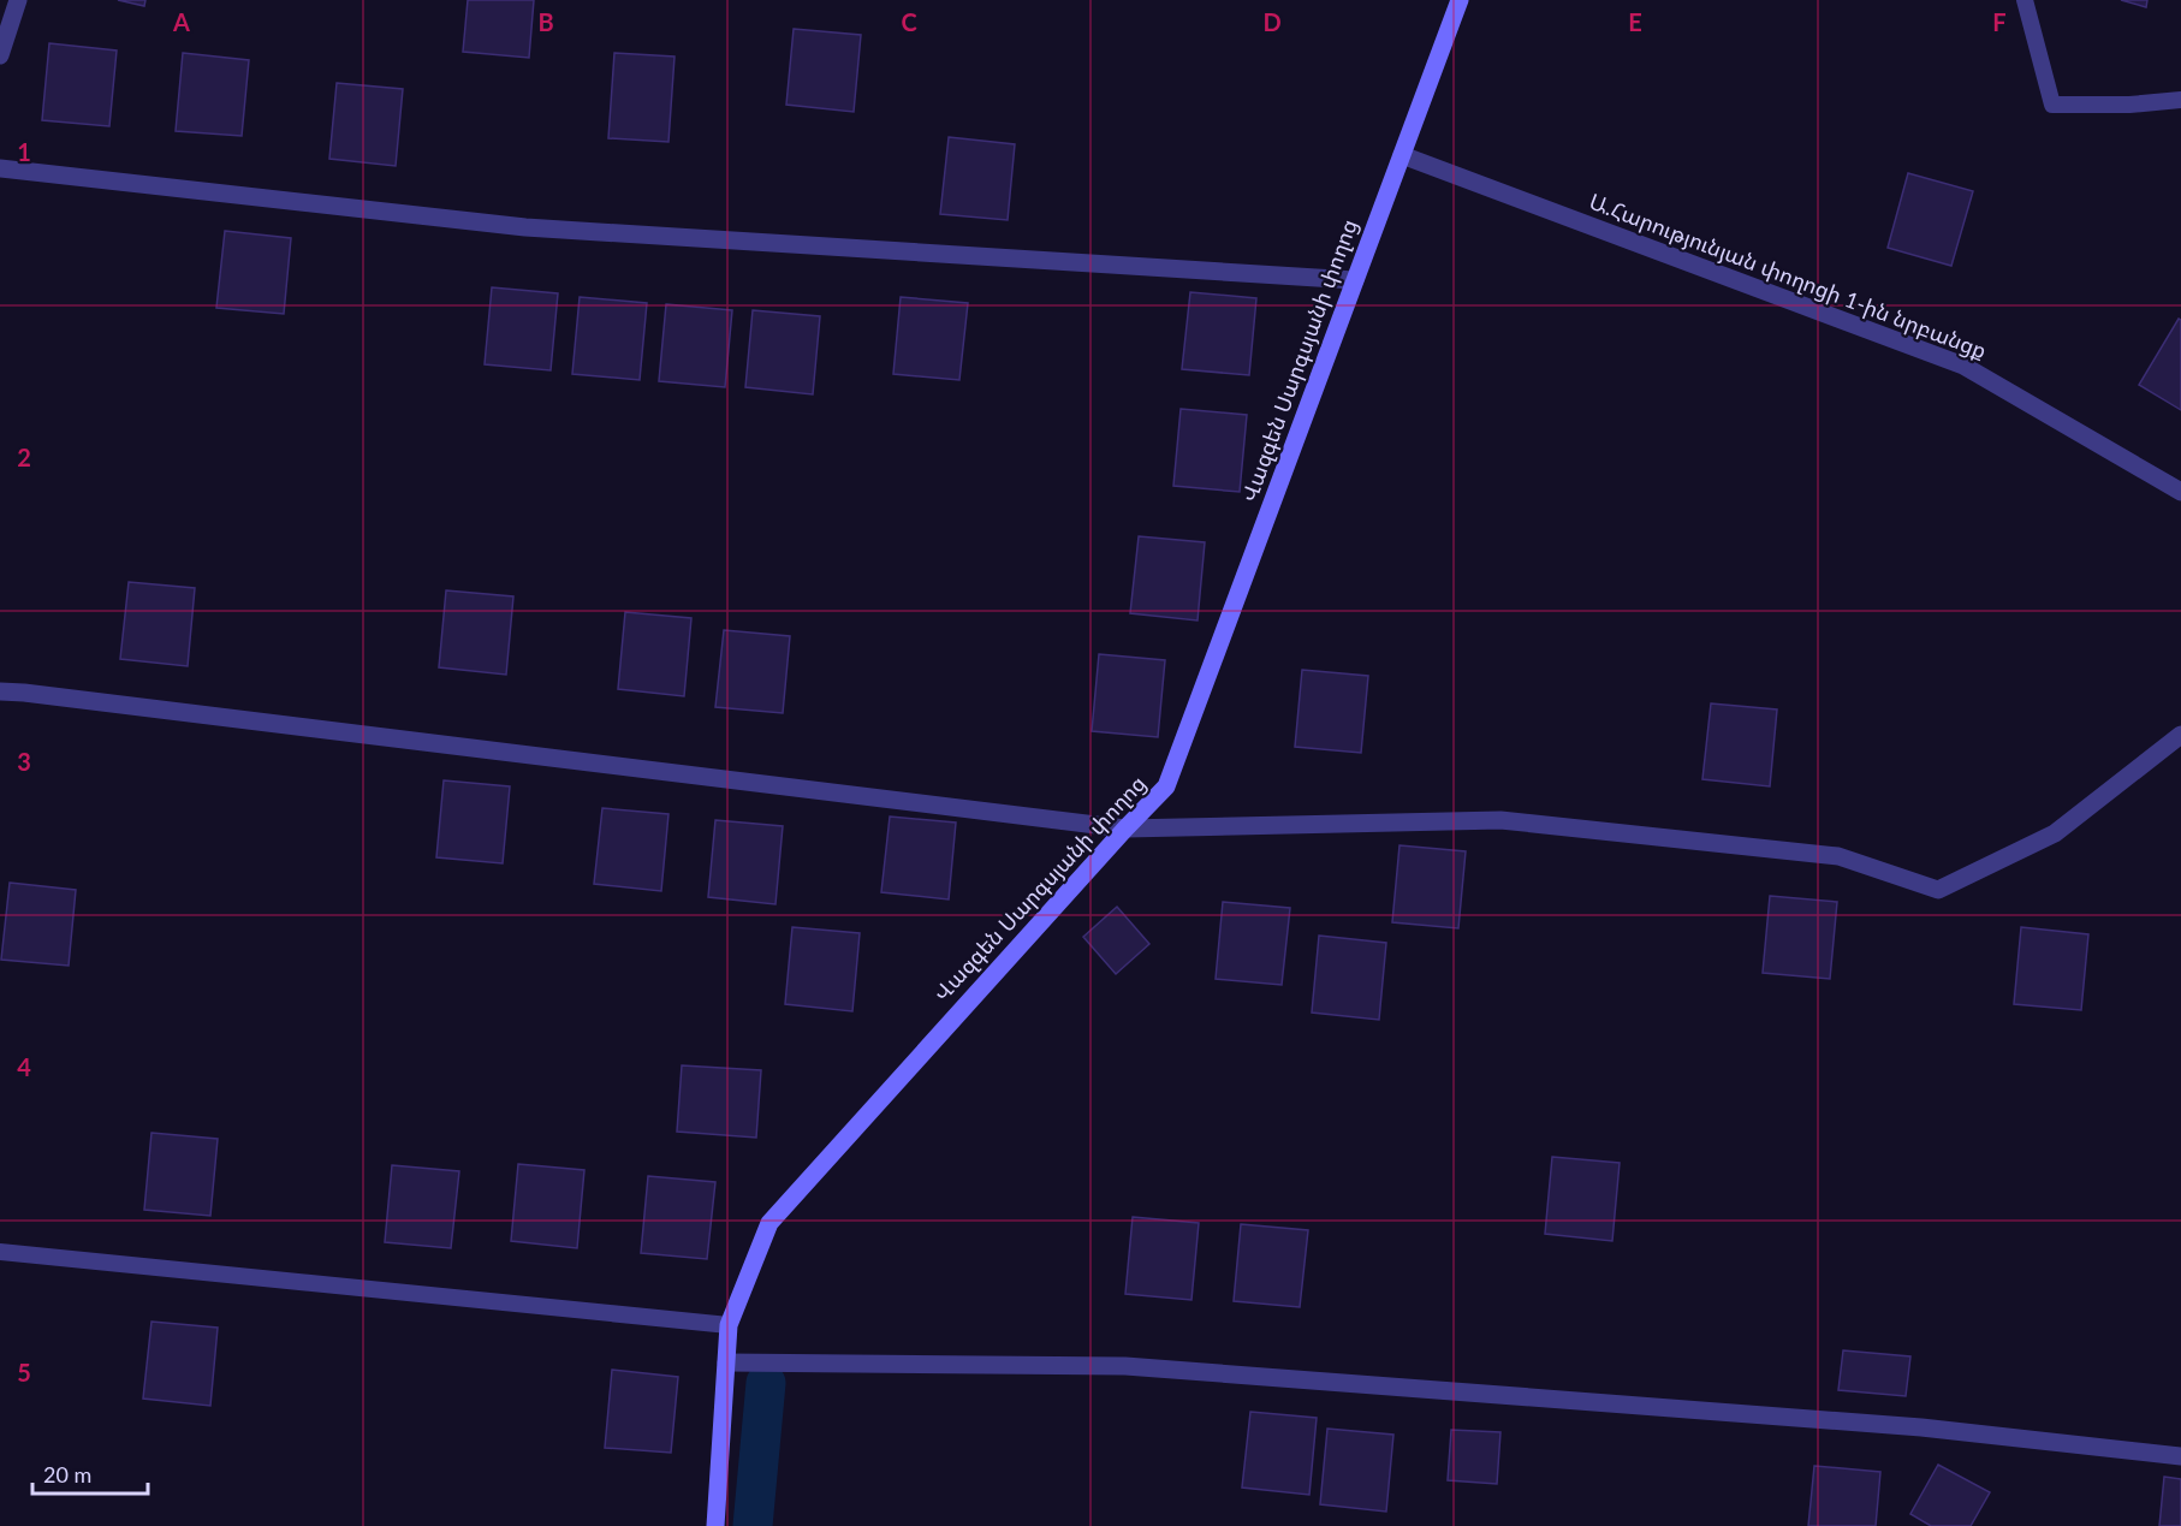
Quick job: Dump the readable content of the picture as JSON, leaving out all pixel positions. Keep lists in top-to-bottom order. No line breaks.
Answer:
{"streets":{"street":["Ա.Հարությունյան փողոցի 1-ին նրբանցք","Վազգեն Սարգսյանի փողոց"]},"crossings":[["Ա.Հարությունյան փողոցի 1-ին նրբանցք","Վազգեն Սարգսյանի փողոց"]],"scale_bar":"20 m","grid":{"columns":["A","B","C","D","E","F"],"rows":["1","2","3","4","5"]}}
